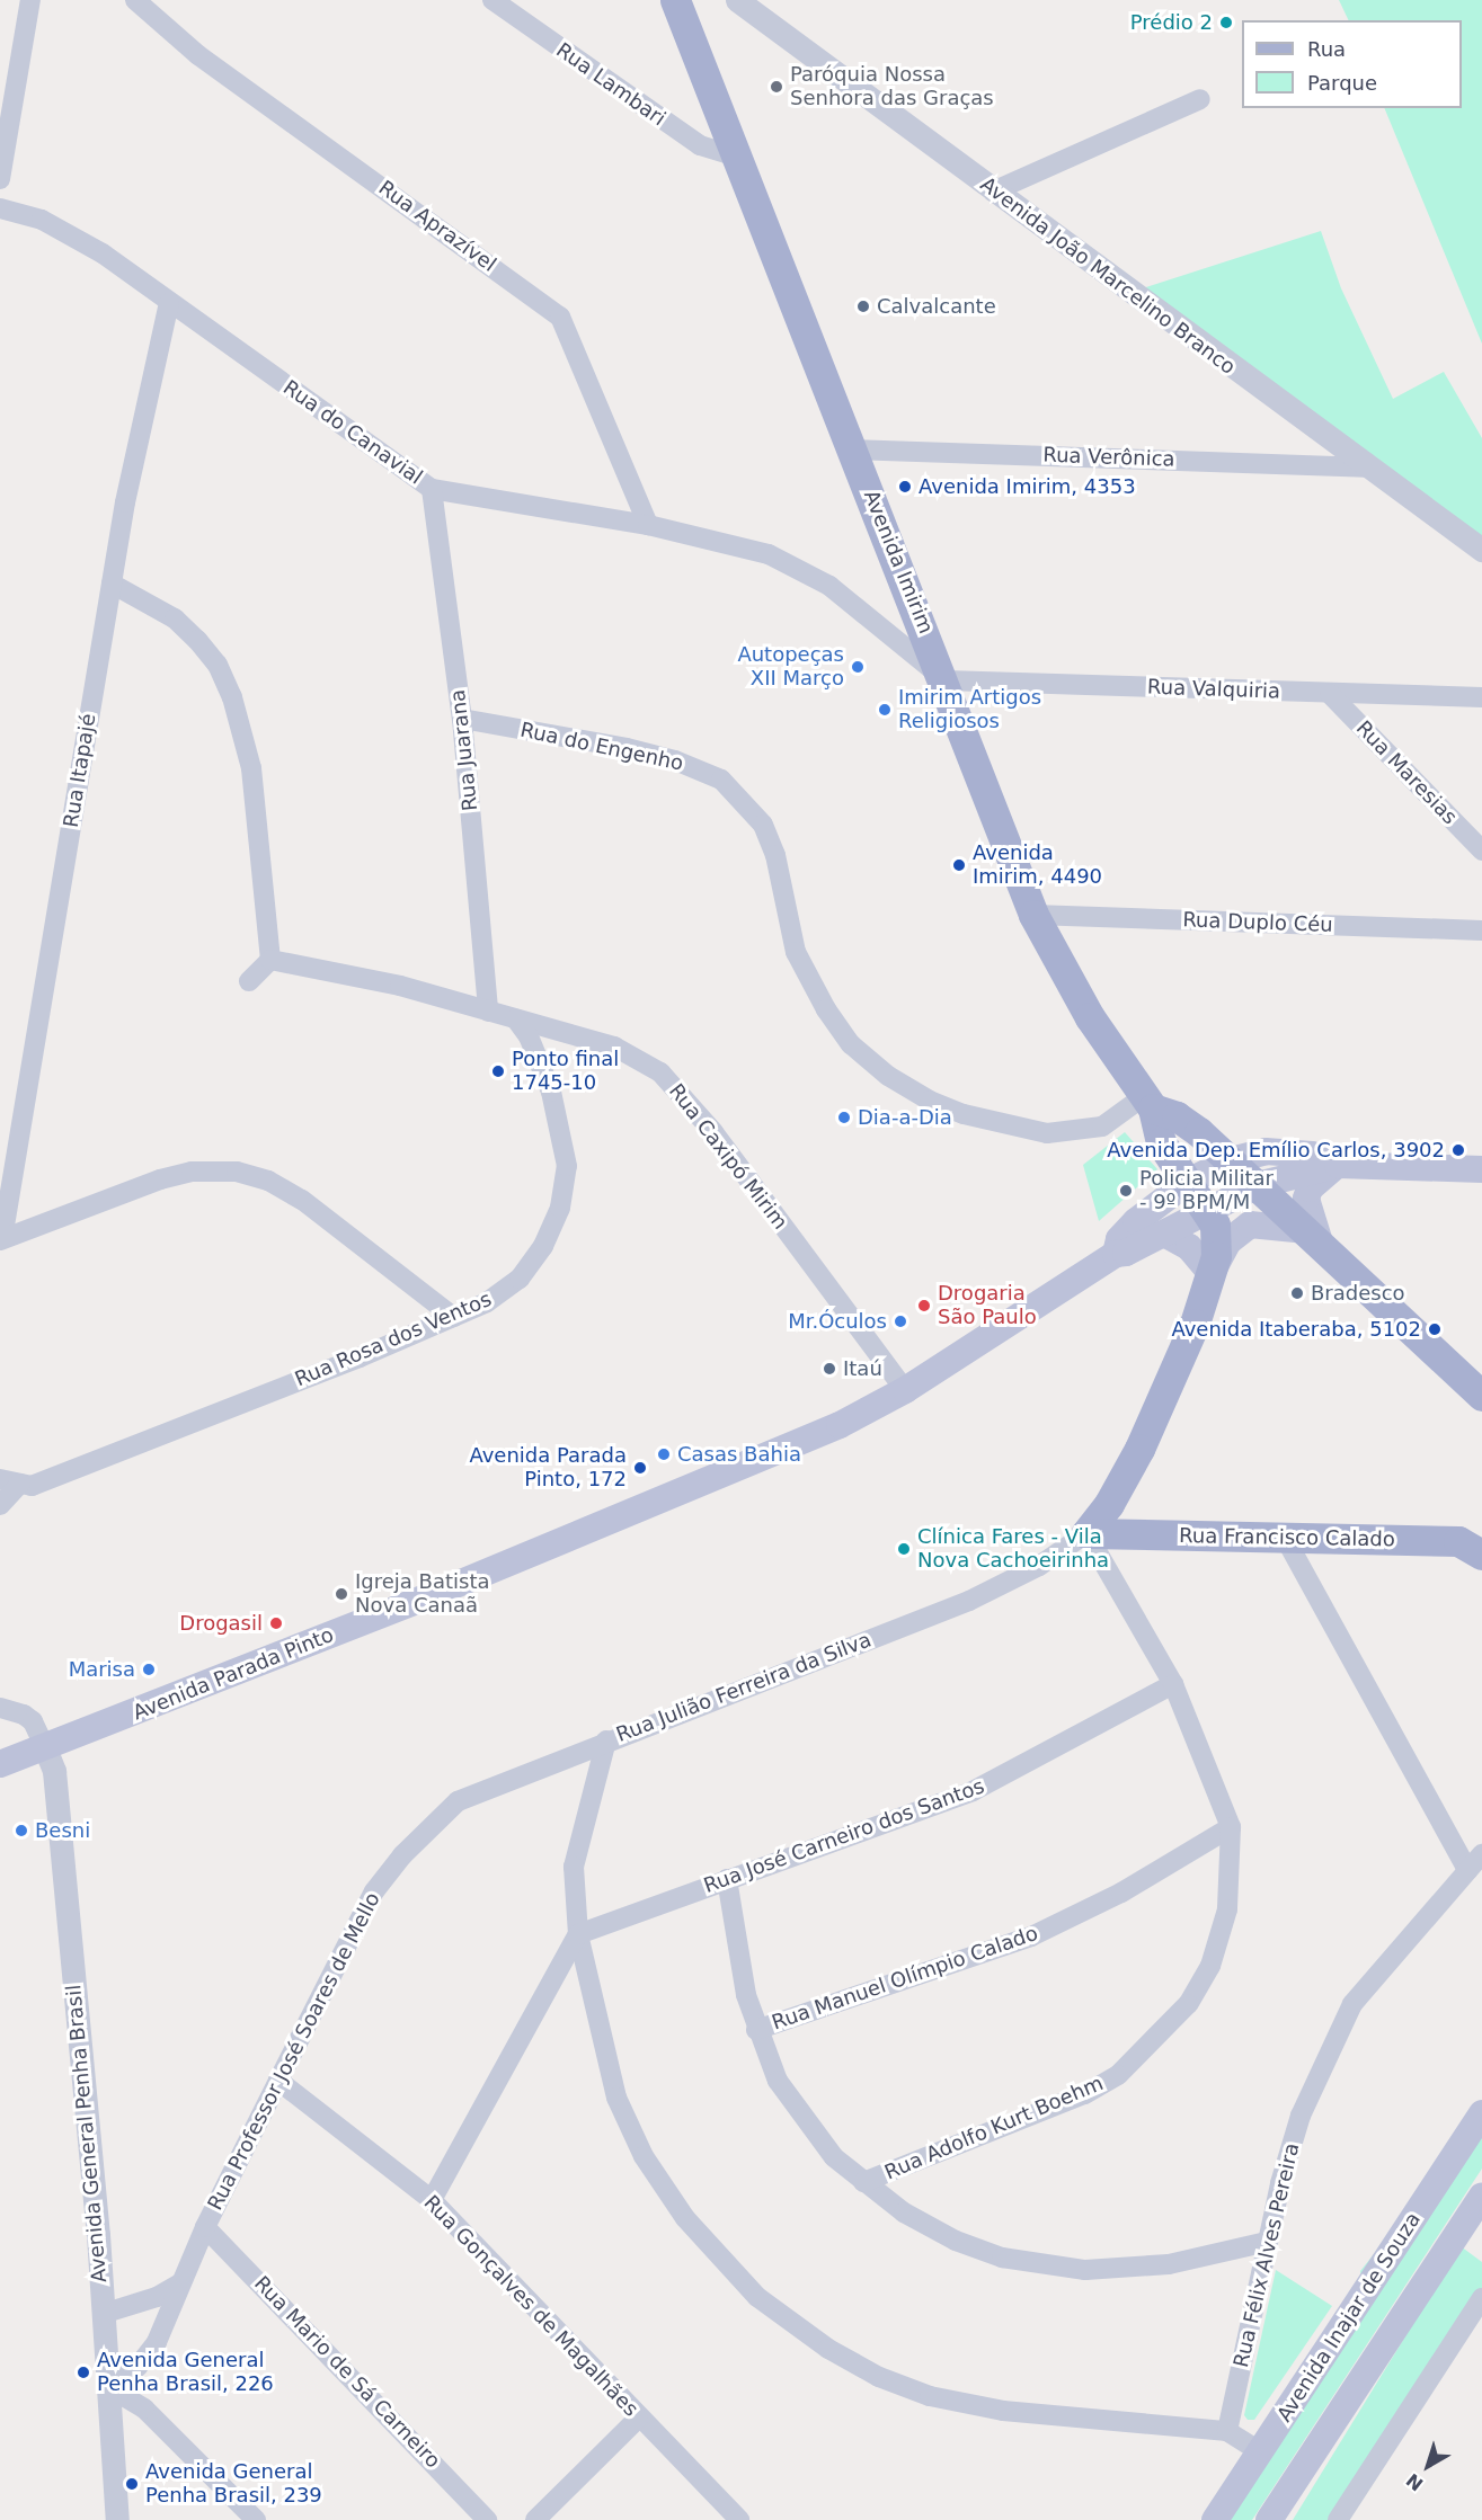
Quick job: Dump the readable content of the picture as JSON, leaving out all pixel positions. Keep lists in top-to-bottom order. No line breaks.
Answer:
{"streets":{"main road":["Avenida Imirim","Rua Francisco Calado","Avenida Parada Pinto","Rua Julião Ferreira da Silva","Avenida Inajar de Souza"],"street":["Rua Lambari","Rua Aprazível","Avenida João Marcelino Branco","Rua do Canavial","Rua Verônica","Rua Valquiria","Rua do Engenho","Rua Juarana","Rua Itapajé","Rua Maresias","Rua Duplo Céu","Rua Caxipó Mirim","Rua Rosa dos Ventos","Rua José Carneiro dos Santos","Rua Manuel Olímpio Calado","Rua Professor José Soares de Mello","Rua Adolfo Kurt Boehm","Avenida General Penha Brasil","Rua Félix Alves Pereira","Rua Gonçalves de Magalhães","Rua Mario de Sá Carneiro"]},"crossings":[["Rua Lambari","Avenida Imirim"],["Rua Aprazível","Rua do Canavial"],["Avenida João Marcelino Branco","Rua Verônica"],["Rua do Canavial","Avenida Imirim"],["Rua do Canavial","Rua Valquiria"],["Rua do Canavial","Rua Juarana"],["Rua do Canavial","Rua Itapajé"],["Rua Verônica","Avenida Imirim"],["Avenida Imirim","Rua Valquiria"],["Avenida Imirim","Rua do Engenho"],["Avenida Imirim","Rua Duplo Céu"],["Avenida Imirim","Avenida Parada Pinto"],["Avenida Imirim","Rua Julião Ferreira da Silva"],["Rua Valquiria","Rua Maresias"],["Rua do Engenho","Rua Juarana"],["Rua Juarana","Rua Caxipó Mirim"],["Rua Caxipó Mirim","Rua Rosa dos Ventos"],["Rua Caxipó Mirim","Avenida Parada Pinto"],["Rua Francisco Calado","Rua Julião Ferreira da Silva"],["Rua Francisco Calado","Rua Adolfo Kurt Boehm"],["Avenida Parada Pinto","Rua Julião Ferreira da Silva"],["Avenida Parada Pinto","Avenida General Penha Brasil"],["Rua Julião Ferreira da Silva","Rua José Carneiro dos Santos"],["Rua Julião Ferreira da Silva","Rua Professor José Soares de Mello"],["Rua Julião Ferreira da Silva","Rua Adolfo Kurt Boehm"],["Rua Julião Ferreira da Silva","Rua Félix Alves Pereira"],["Rua José Carneiro dos Santos","Rua Adolfo Kurt Boehm"],["Rua Manuel Olímpio Calado","Rua Adolfo Kurt Boehm"],["Rua Professor José Soares de Mello","Avenida General Penha Brasil"],["Rua Professor José Soares de Mello","Rua Gonçalves de Magalhães"],["Rua Professor José Soares de Mello","Rua Mario de Sá Carneiro"]],"places":["Prédio 2","Paróquia Nossa Senhora das Graças","Calvalcante","Avenida Imirim, 4353","Autopeças XII Março","Imirim Artigos Religiosos","Avenida Imirim, 4490","Ponto final 1745-10","Dia-a-Dia","Avenida Dep. Emílio Carlos, 3902","Policia Militar - 9º BPM/M","Bradesco","Drogaria São Paulo","Mr.Óculos","Avenida Itaberaba, 5102","Itaú","Casas Bahia","Avenida Parada Pinto, 172","Clínica Fares - Vila Nova Cachoeirinha","Igreja Batista Nova Canaã","Drogasil","Marisa","Besni","Avenida General Penha Brasil, 226","Avenida General Penha Brasil, 239"],"legend":["Rua","Parque"],"north":"bottom left"}
